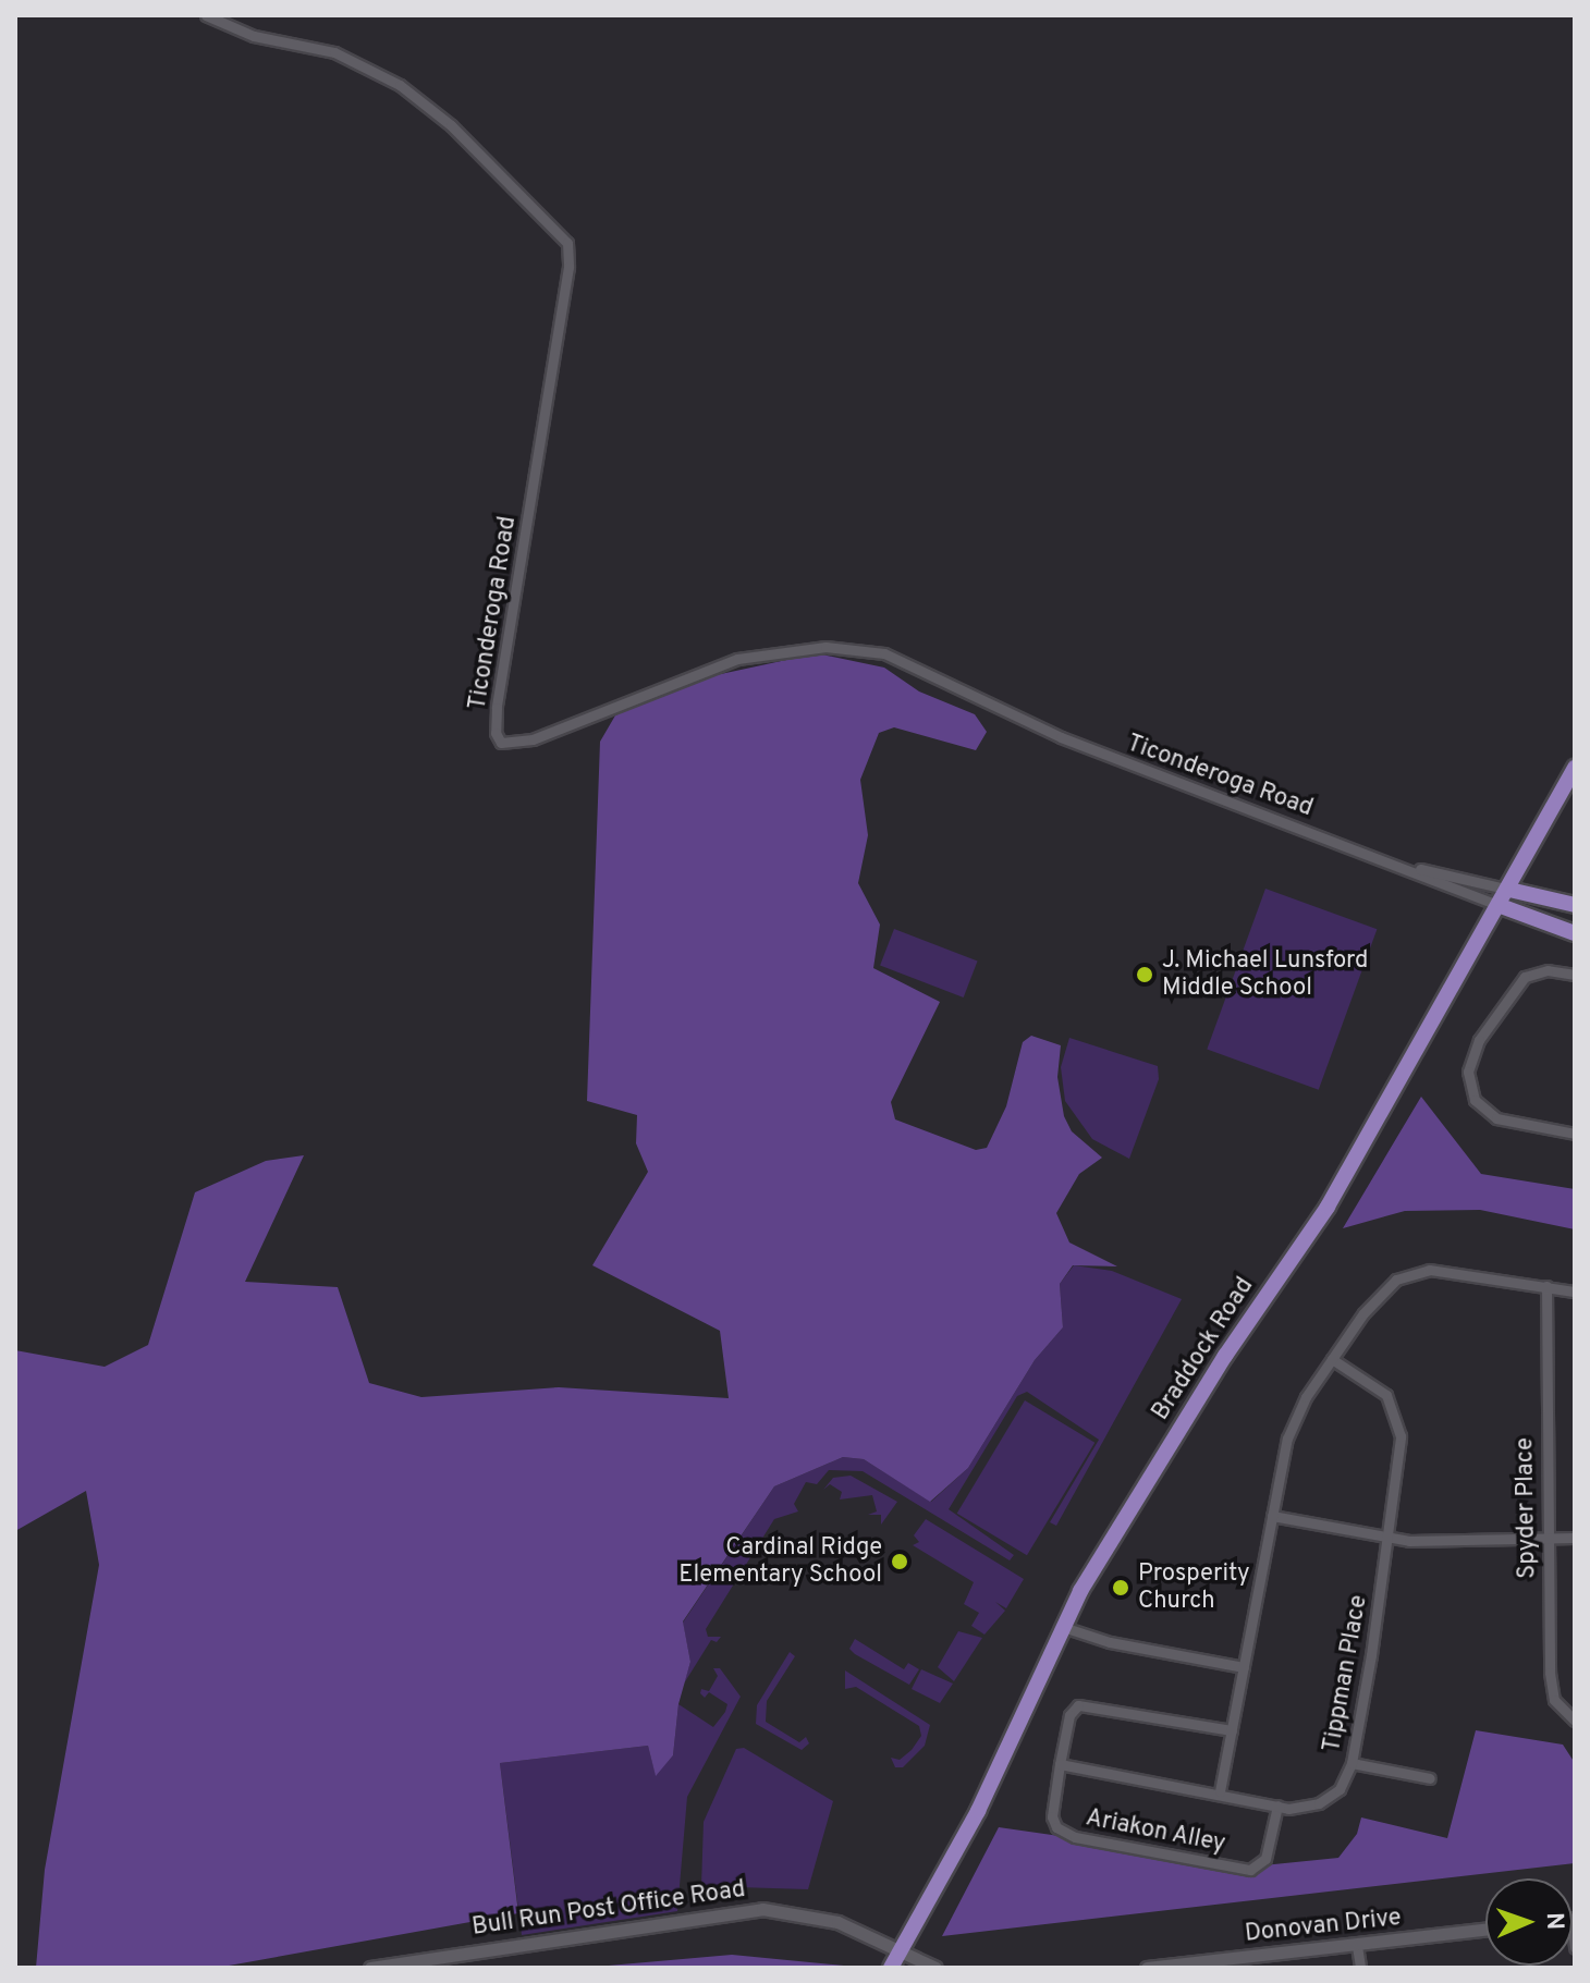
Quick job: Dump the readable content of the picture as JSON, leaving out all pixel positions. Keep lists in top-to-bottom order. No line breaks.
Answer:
{"streets":{"main road":["Braddock Road"],"street":["Ticonderoga Road","Spyder Place","Tippman Place","Ariakon Alley","Bull Run Post Office Road","Donovan Drive"]},"crossings":[["Ticonderoga Road","Braddock Road"],["Braddock Road","Bull Run Post Office Road"],["Tippman Place","Ariakon Alley"]],"places":["J. Michael Lunsford Middle School","Cardinal Ridge Elementary School","Prosperity Church"],"north":"right"}
